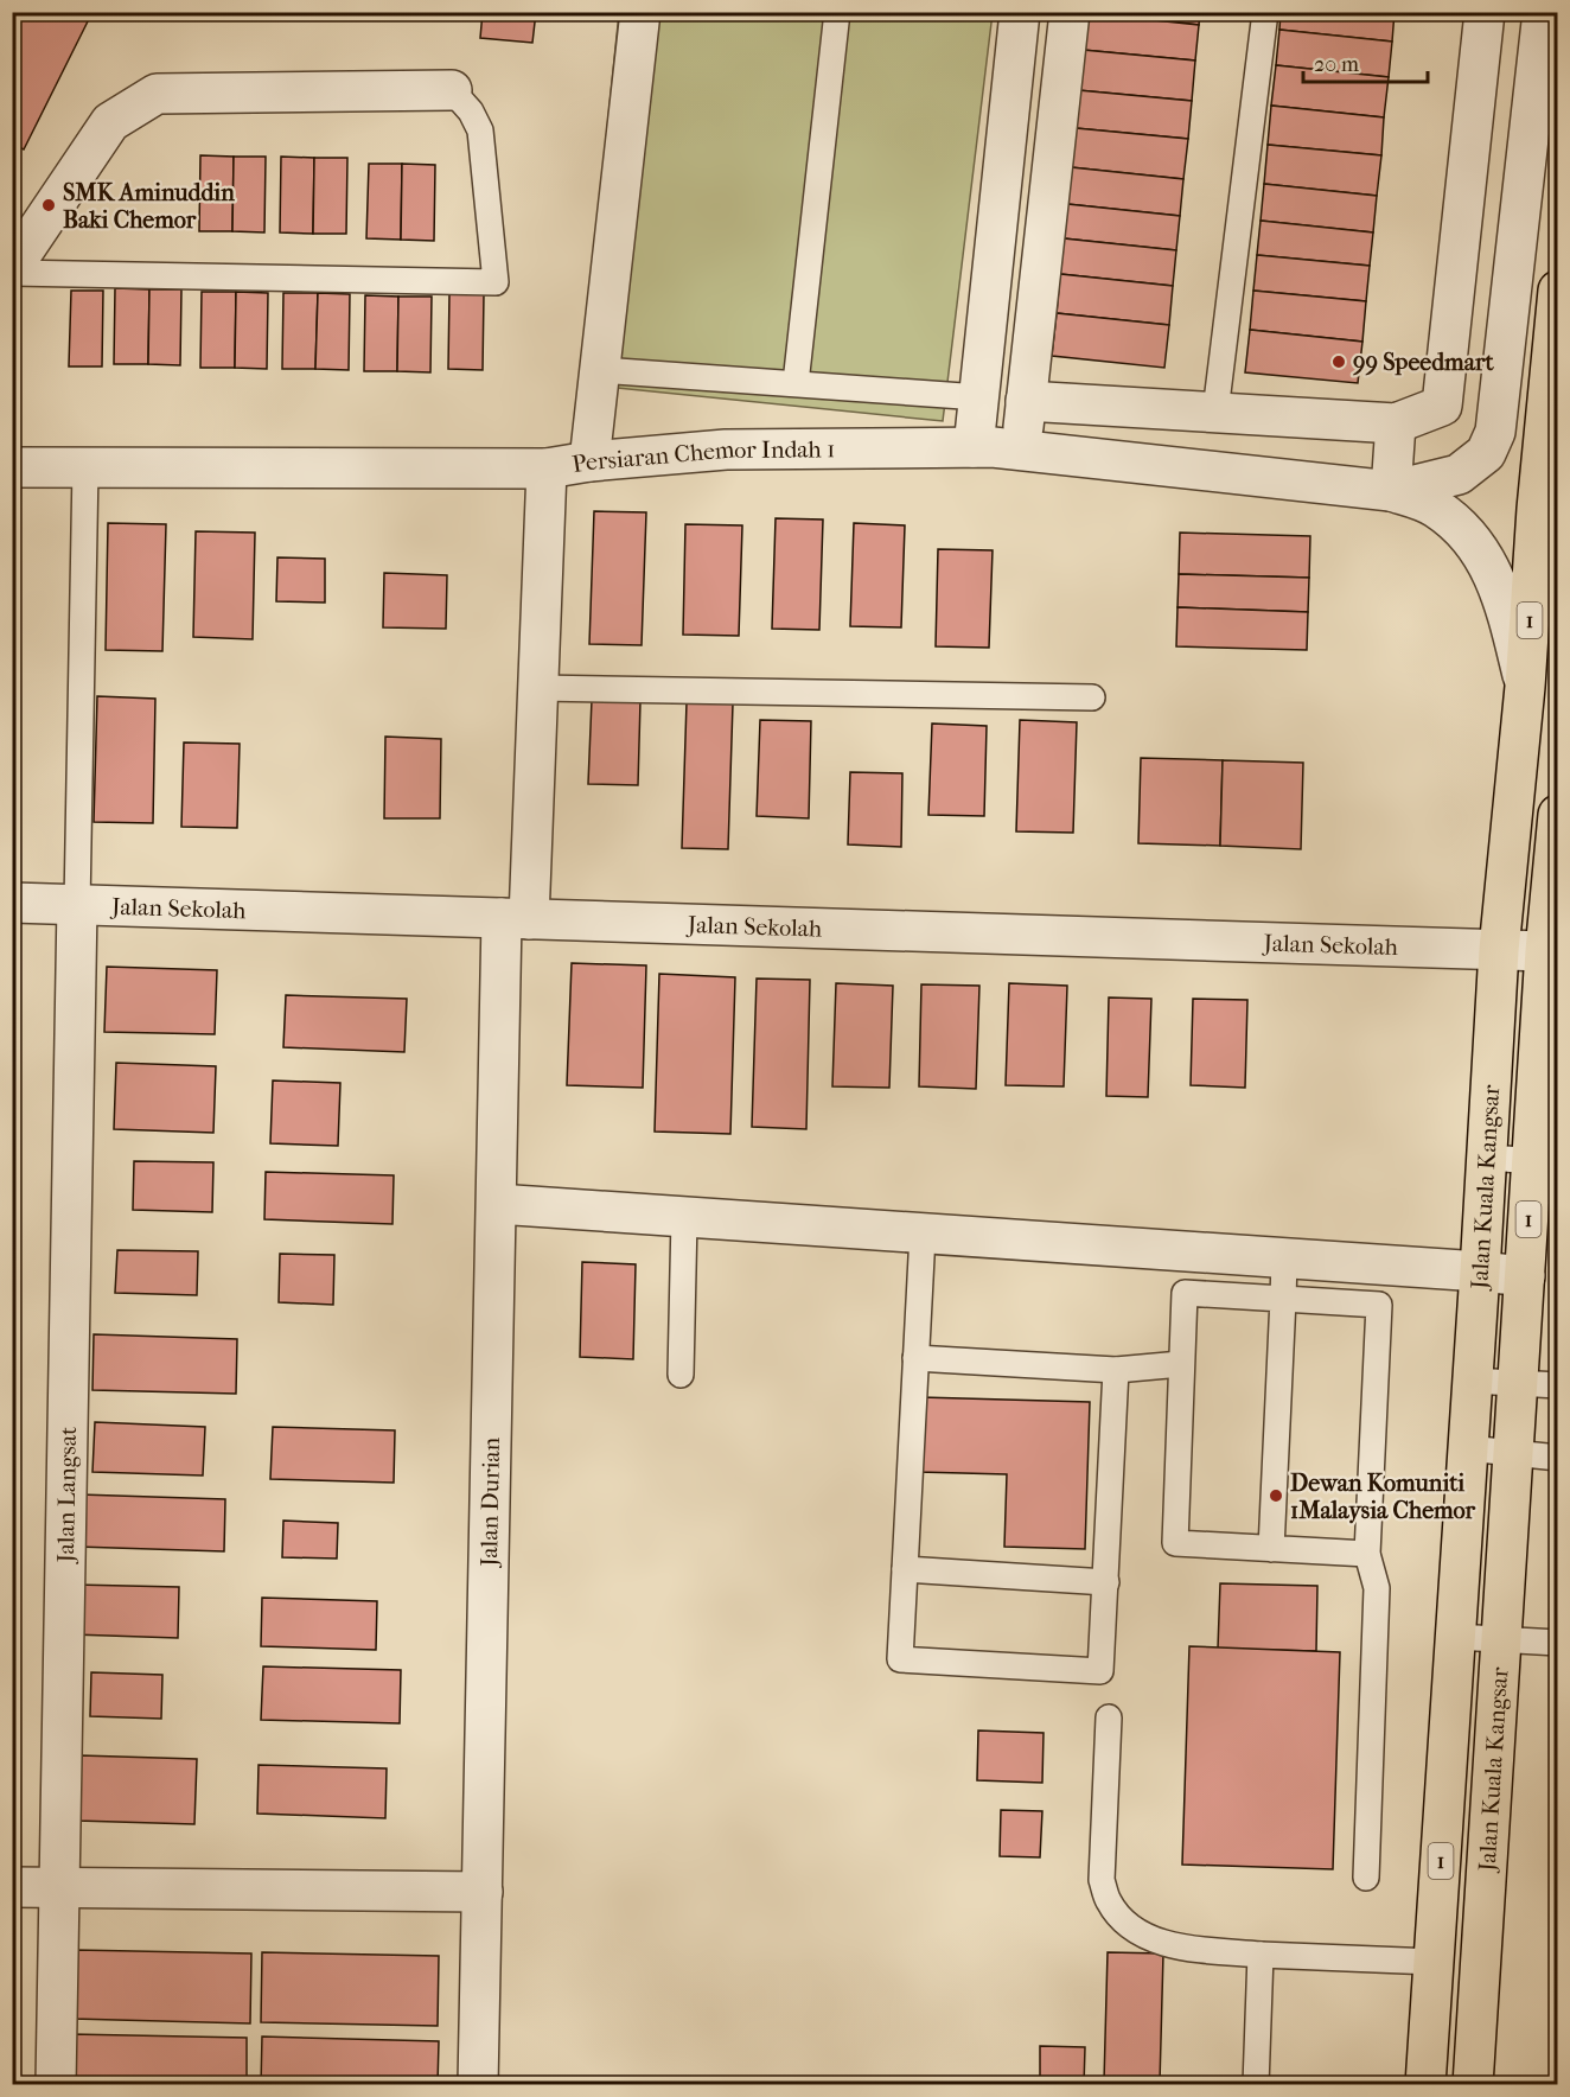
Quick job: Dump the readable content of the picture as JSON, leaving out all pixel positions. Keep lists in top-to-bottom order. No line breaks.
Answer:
{"streets":{"highway":["1","Jalan Kuala Kangsar"],"street":["Persiaran Chemor Indah 1","Jalan Sekolah","Jalan Langsat","Jalan Durian"]},"crossings":[["Persiaran Chemor Indah 1","Jalan Durian"],["Jalan Sekolah","Jalan Kuala Kangsar"],["Jalan Sekolah","Jalan Langsat"],["Jalan Sekolah","Jalan Durian"]],"places":["SMK Aminuddin Baki Chemor","99 Speedmart","Dewan Komuniti 1Malaysia Chemor"],"scale_bar":"20 m"}
